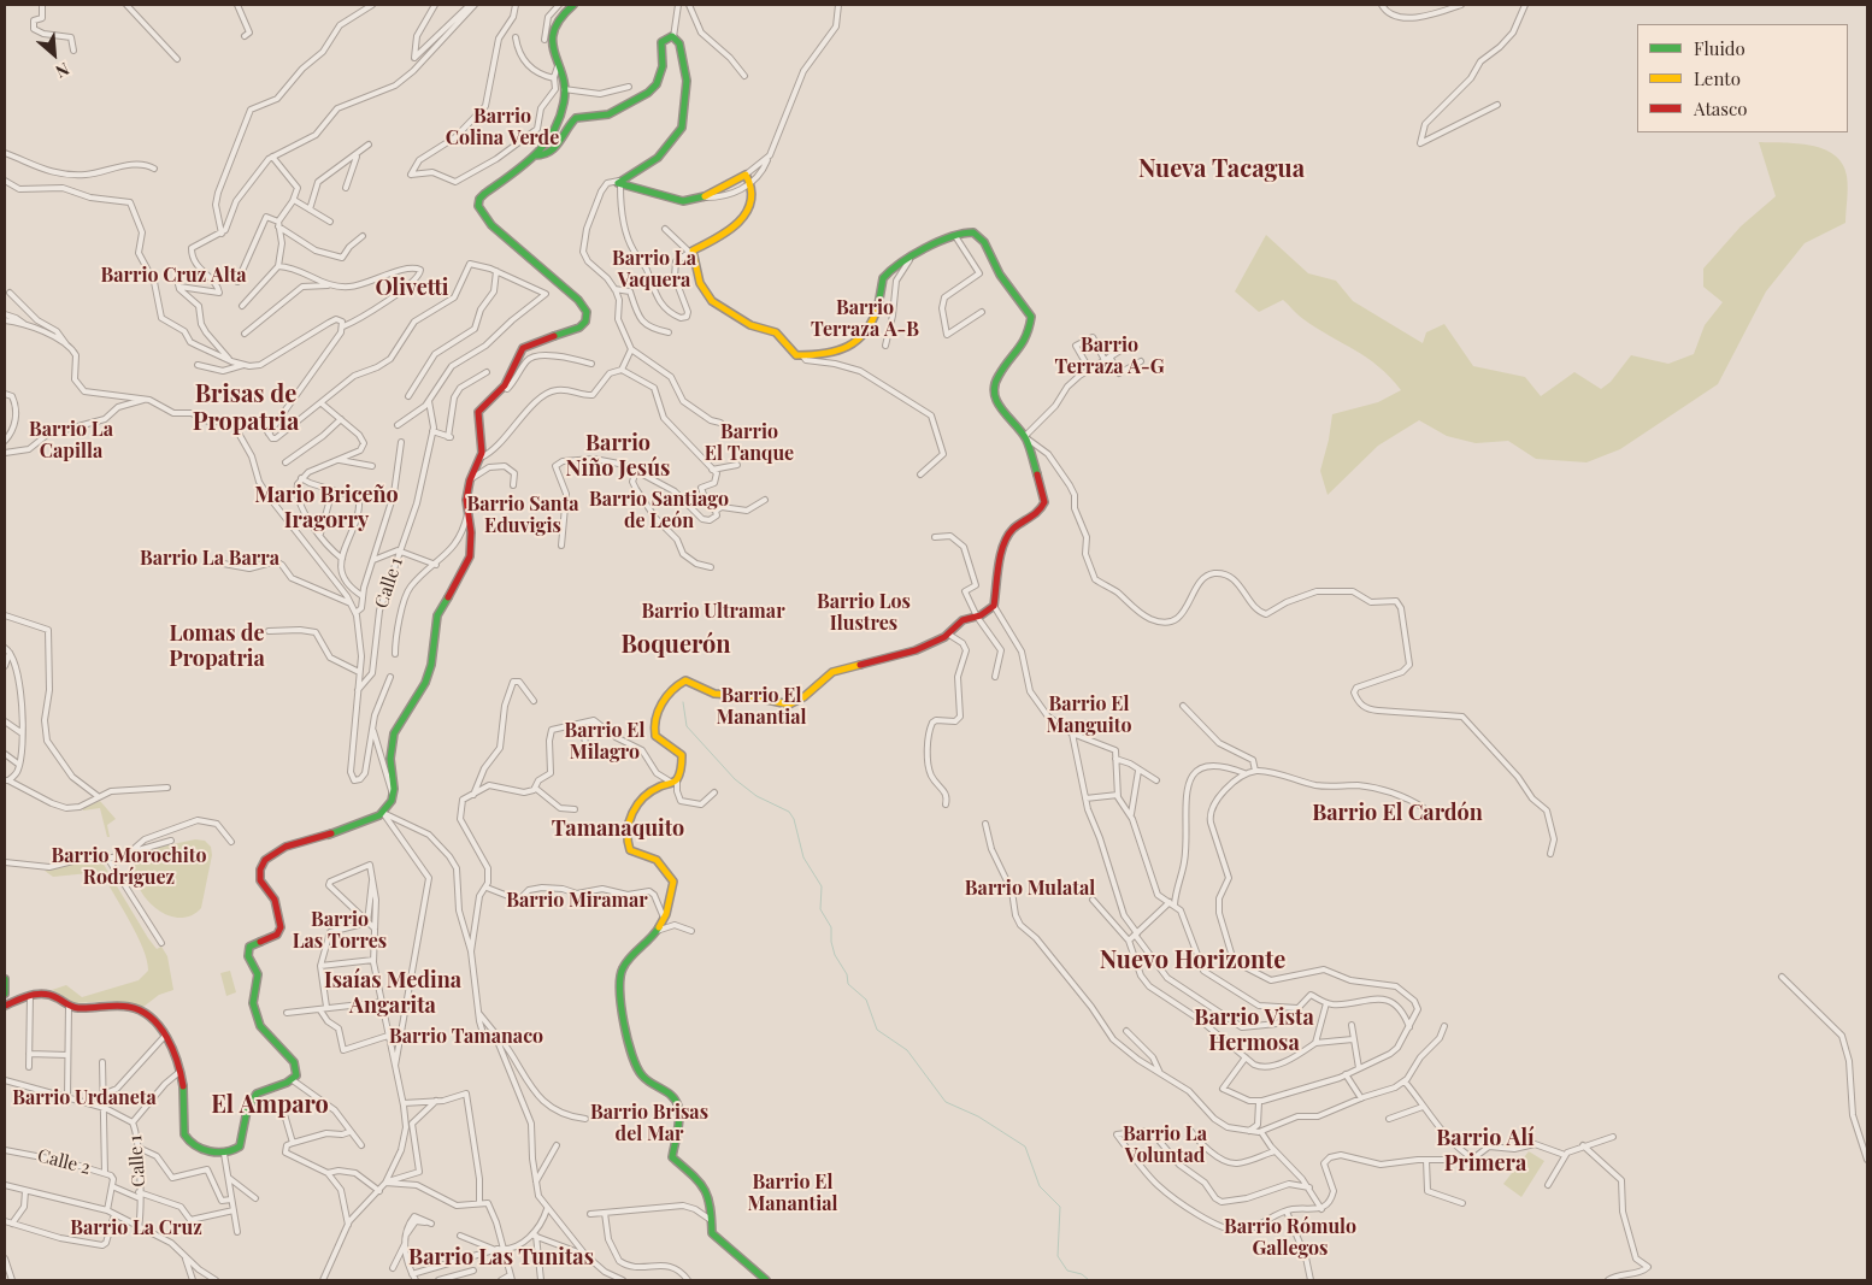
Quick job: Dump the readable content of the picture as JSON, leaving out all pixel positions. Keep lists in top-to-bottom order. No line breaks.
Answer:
{"streets":{"street":["Calle 1","Calle 2"]},"crossings":[["Calle 1","Calle 2"]],"districts":["Barrio Colina Verde","Nueva Tacagua","Barrio La Vaquera","Barrio Cruz Alta","Olivetti","Barrio Terraza A-B","Barrio Terraza A-G","Brisas de Propatria","Barrio La Capilla","Barrio El Tanque","Barrio Niño Jesús","Mario Briceño Iragorry","Barrio Santiago de León","Barrio Santa Eduvigis","Barrio La Barra","Barrio Los Ilustres","Barrio Ultramar","Lomas de Propatria","Boquerón","Barrio El Manantial","Barrio El Manguito","Barrio El Milagro","Barrio El Cardón","Tamanaquito","Barrio Morochito Rodríguez","Barrio Mulatal","Barrio Miramar","Barrio Las Torres","Nuevo Horizonte","Isaías Medina Angarita","Barrio Vista Hermosa","Barrio Tamanaco","Barrio Urdaneta","El Amparo","Barrio Brisas del Mar","Barrio La Voluntad","Barrio Alí Primera","Barrio El Manantial","Barrio Rómulo Gallegos","Barrio La Cruz","Barrio Las Tunitas"],"legend":["Fluido","Lento","Atasco"],"north":"bottom right"}
